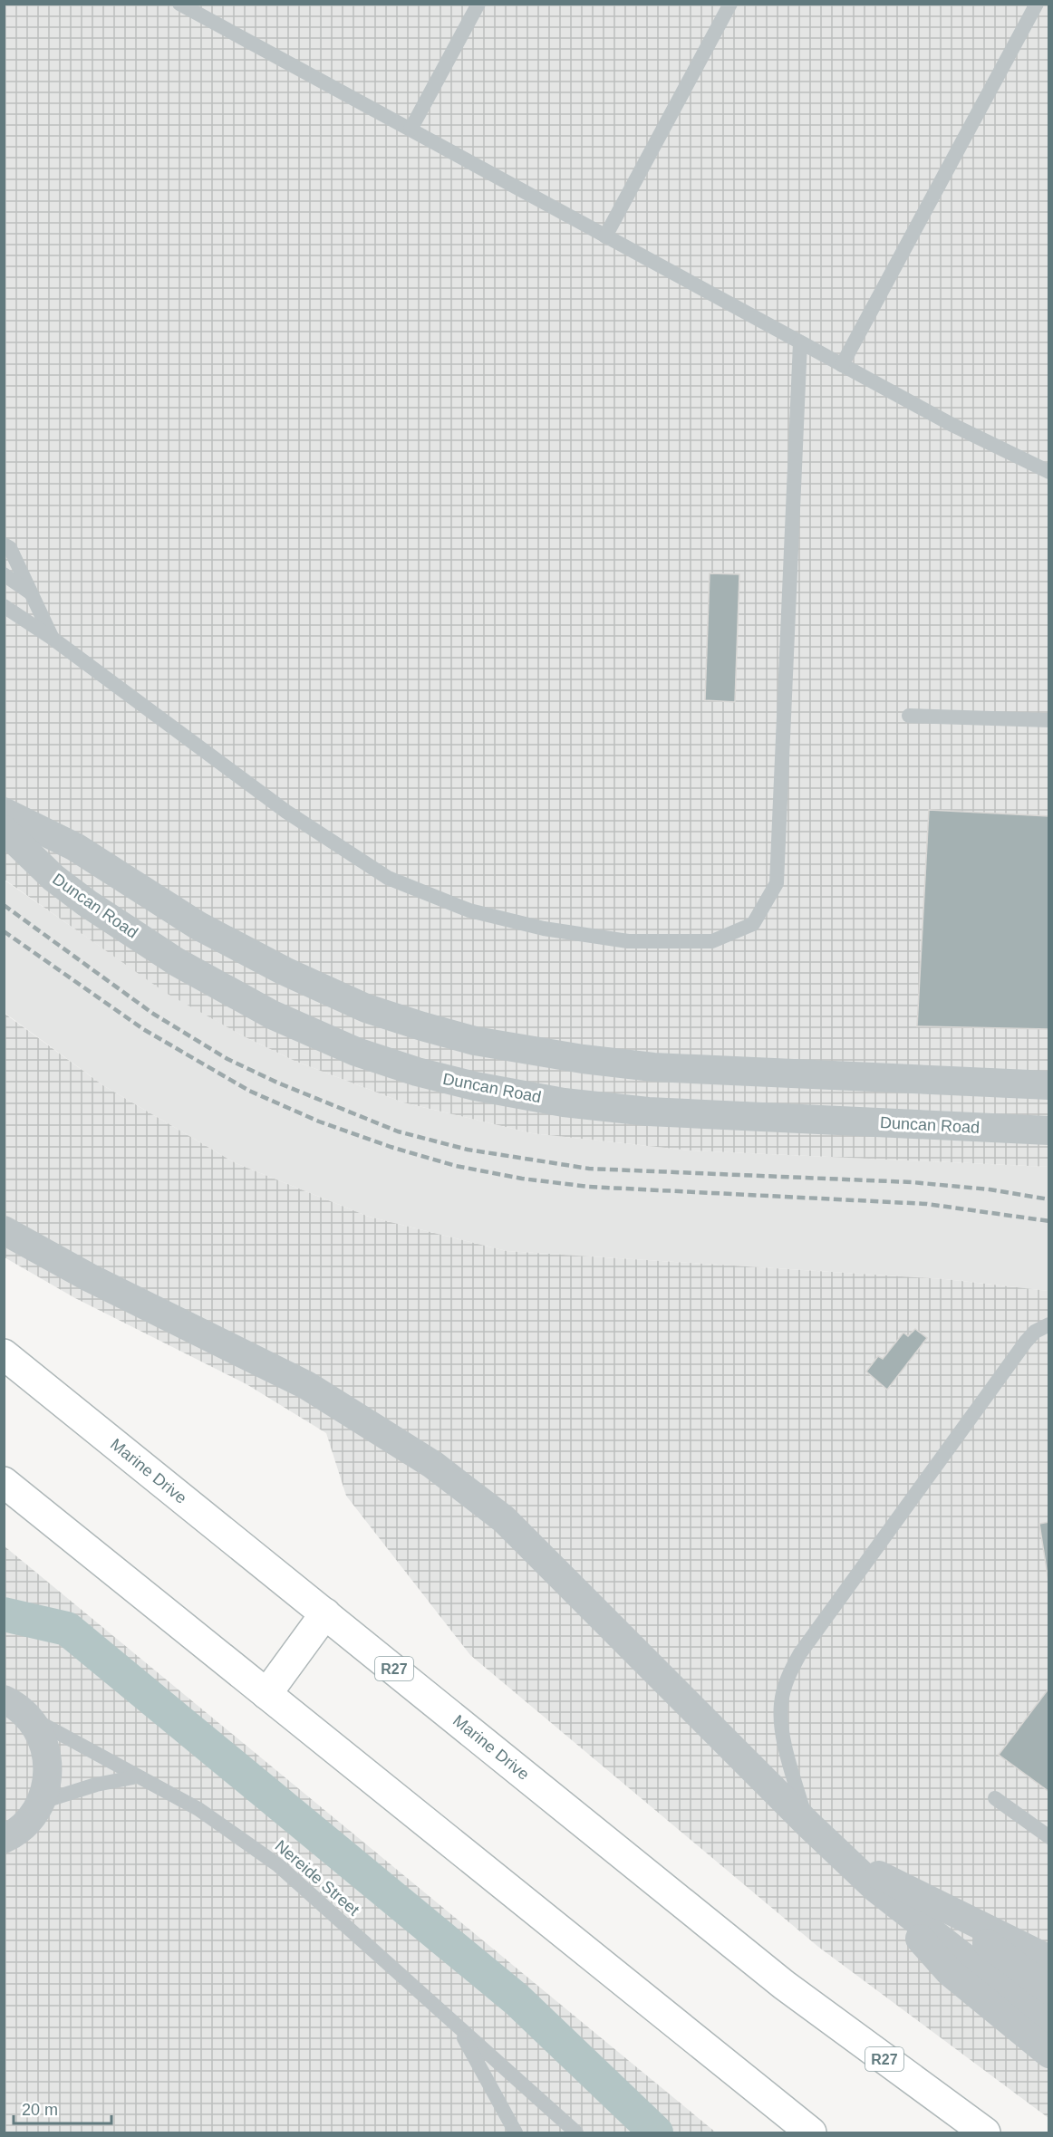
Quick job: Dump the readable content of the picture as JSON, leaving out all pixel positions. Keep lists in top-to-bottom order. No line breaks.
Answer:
{"streets":{"main road":["Marine Drive","R27"],"street":["Duncan Road"],"lane":["Nereide Street"]},"scale_bar":"20 m"}
